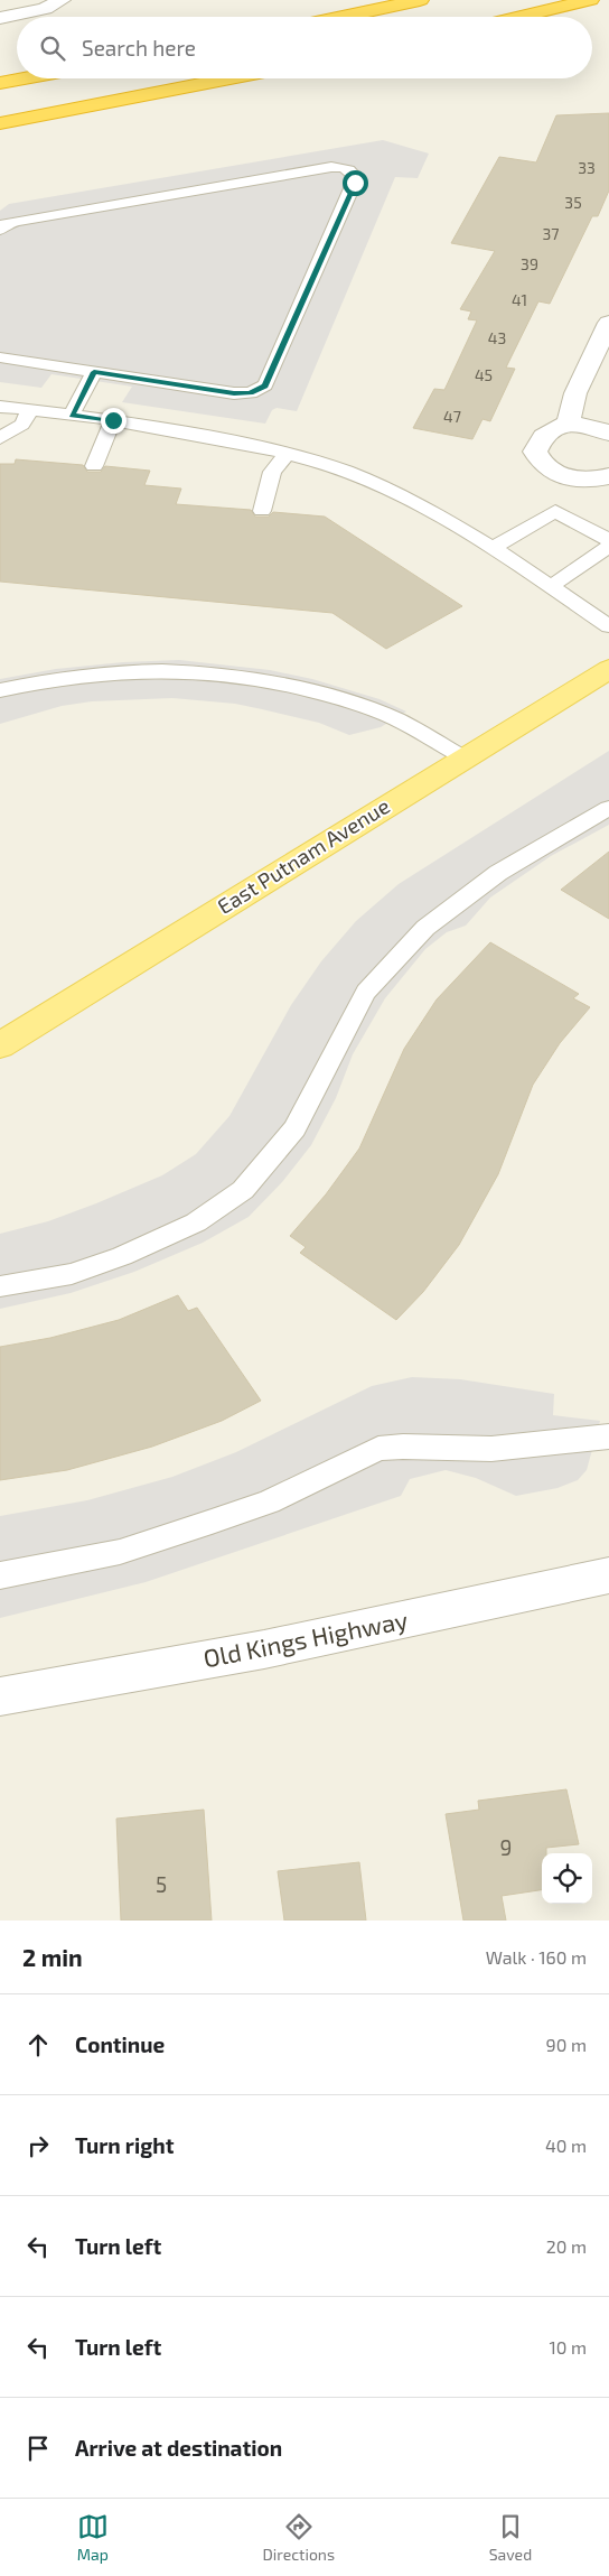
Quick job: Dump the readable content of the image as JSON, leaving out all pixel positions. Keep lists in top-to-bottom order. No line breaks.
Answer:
{"streets":{"main road":["East Putnam Avenue"],"street":["Old Kings Highway"]},"house_numbers":["33","35","37","39","41","43","45","47","9","5"],"page":{"search":"Search here","heading":["2 min","Walk · 160 m"],"list":[["Continue","90 m"],["Turn right","40 m"],["Turn left","20 m"],["Turn left","10 m"],"Arrive at destination"],"nav":["Map","Directions","Saved"]}}
